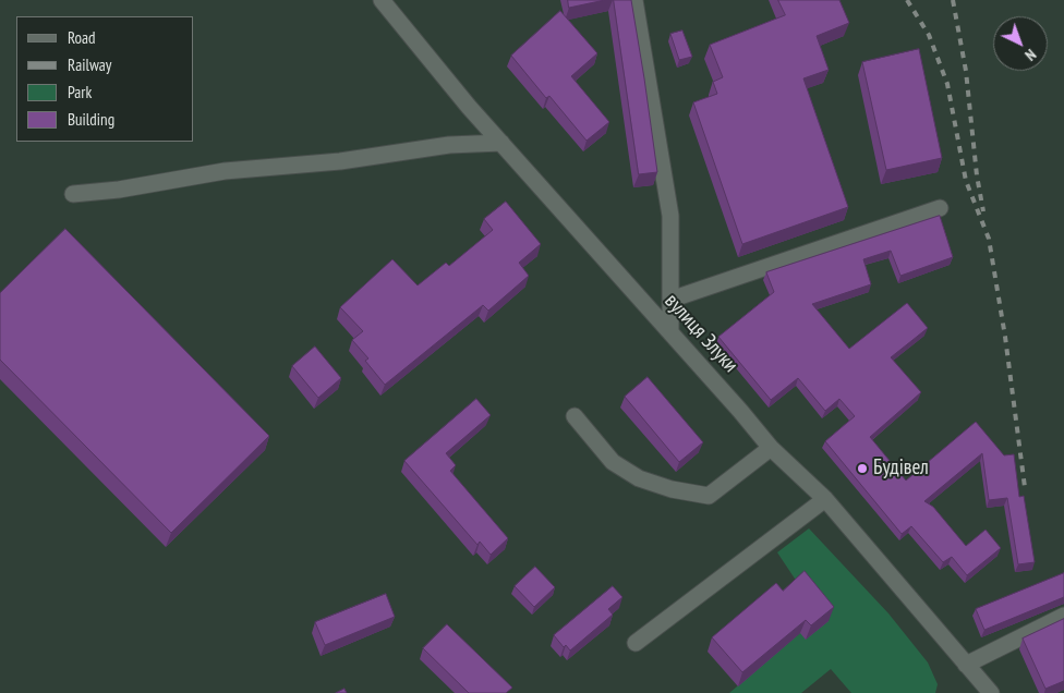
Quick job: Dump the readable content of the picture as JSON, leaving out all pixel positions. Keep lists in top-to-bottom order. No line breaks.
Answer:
{"streets":{"street":["вулиця Злуки"]},"places":["Будівел"],"legend":["Road","Railway","Park","Building"],"north":"bottom right"}
